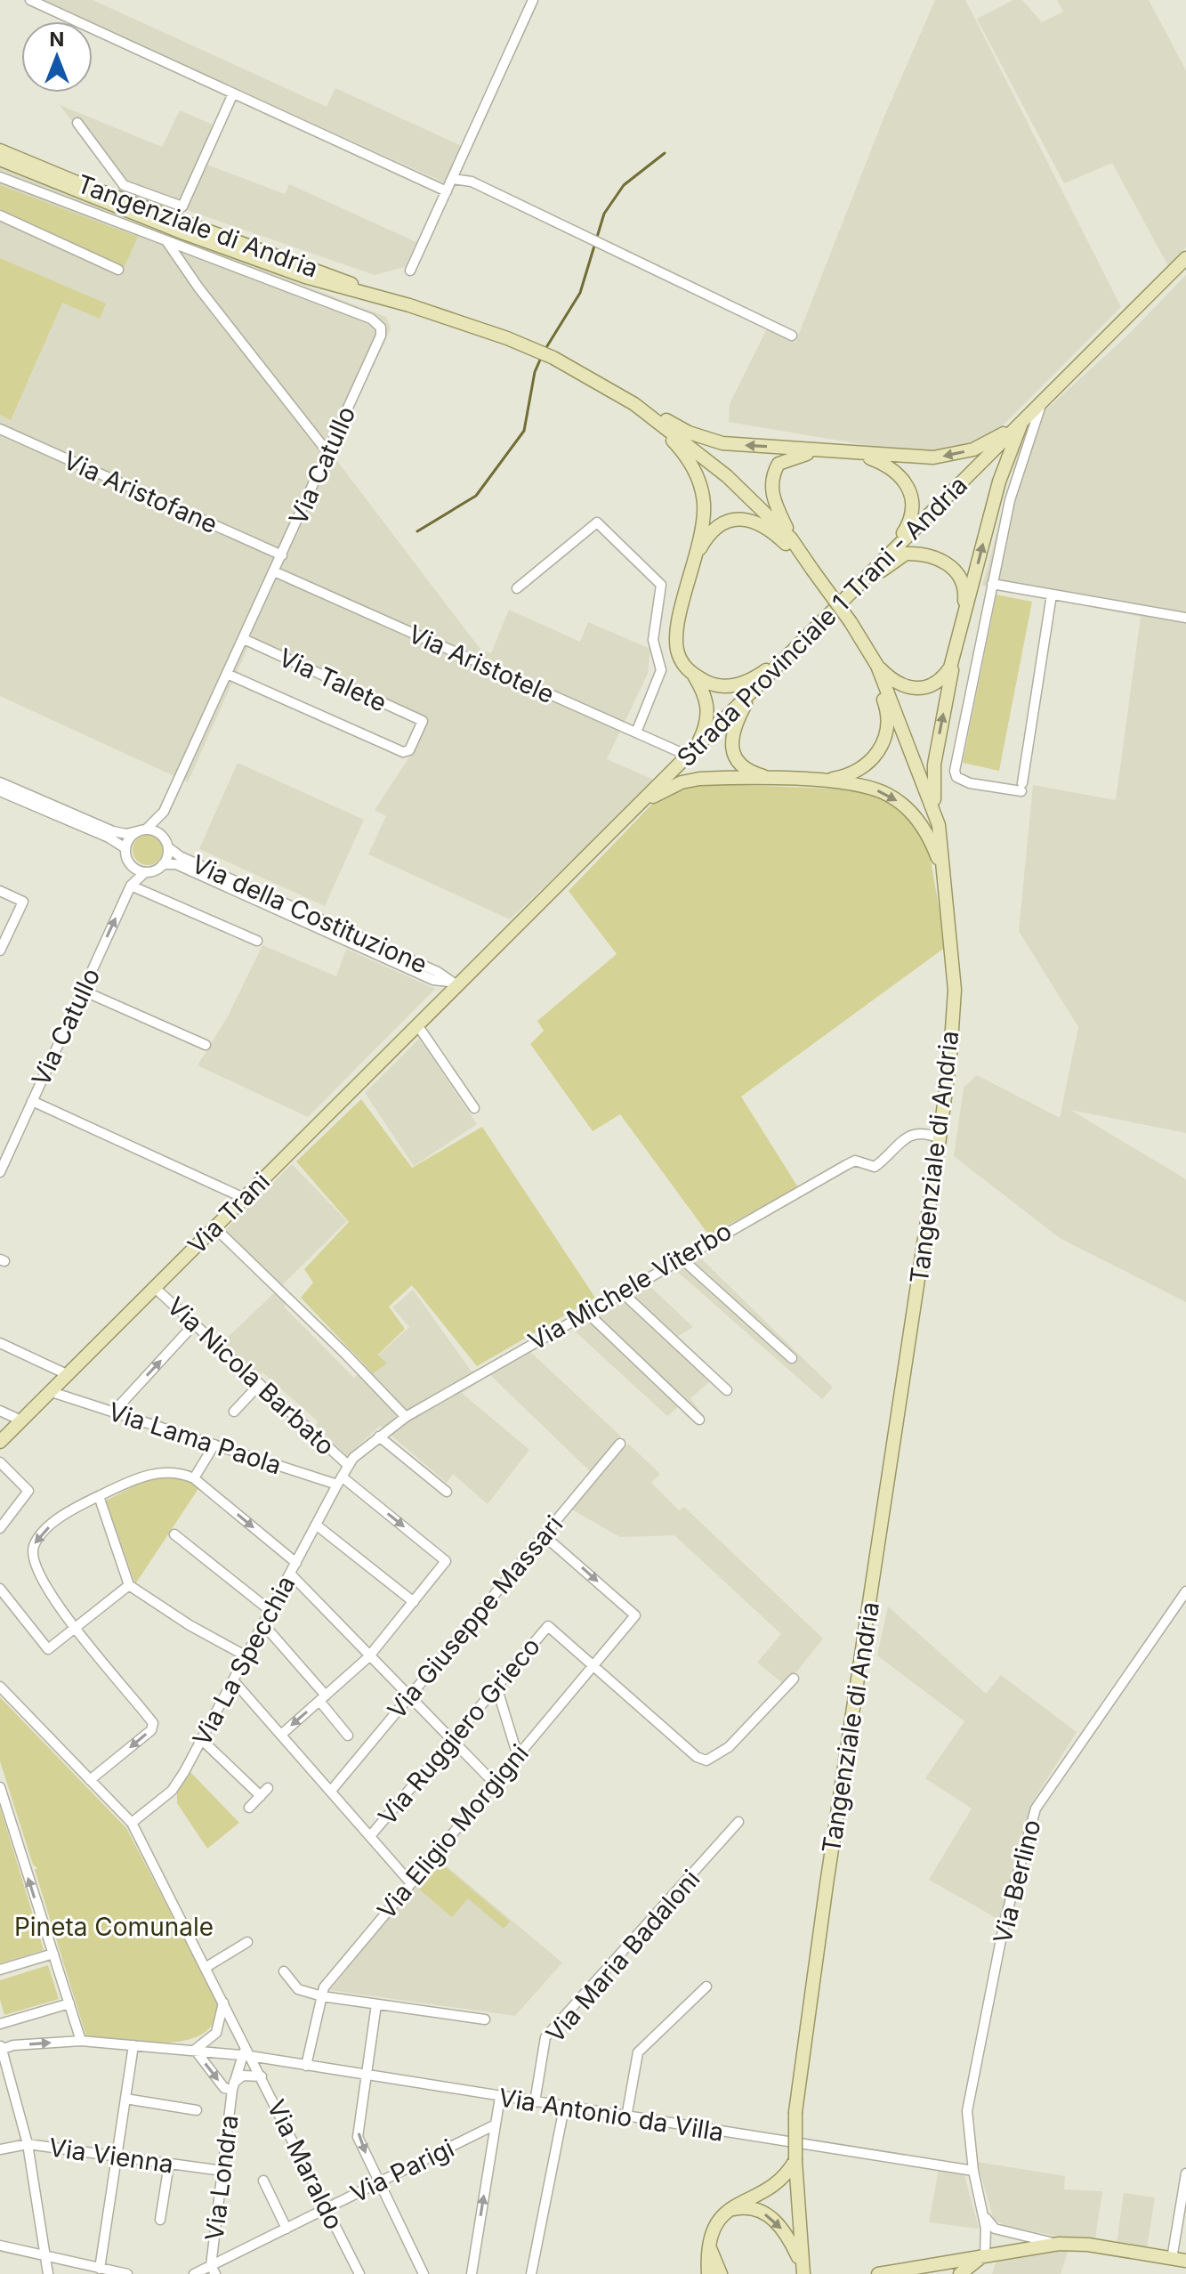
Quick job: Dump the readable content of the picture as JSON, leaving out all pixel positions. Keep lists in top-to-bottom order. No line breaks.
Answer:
{"streets":{"main road":["Tangenziale di Andria","Strada Provinciale 1 Trani - Andria","Via Trani"],"street":["Via Catullo","Via Aristofane","Via Aristotele","Via Talete","Via della Costituzione","Via Michele Viterbo","Via Nicola Barbato","Via Lama Paola","Via Giuseppe Massari","Via La Specchia","Via Ruggiero Grieco","Via Eligio Morgigni","Via Berlino","Via Maria Badaloni","Via Antonio da Villa","Via Vienna","Via Maraldo","Via Parigi","Via Londra"]},"crossings":[["Tangenziale di Andria","Via Michele Viterbo"],["Via Catullo","Via Aristofane"],["Via Catullo","Via Aristotele"],["Via Catullo","Via Talete"],["Via Catullo","Via della Costituzione"],["Strada Provinciale 1 Trani - Andria","Via Aristotele"],["Strada Provinciale 1 Trani - Andria","Via della Costituzione"],["Strada Provinciale 1 Trani - Andria","Via Trani"],["Via della Costituzione","Via Trani"],["Via Trani","Via Nicola Barbato"],["Via Trani","Via Lama Paola"],["Via Michele Viterbo","Via Nicola Barbato"],["Via Michele Viterbo","Via Lama Paola"],["Via Michele Viterbo","Via La Specchia"],["Via Lama Paola","Via La Specchia"],["Via Giuseppe Massari","Via Eligio Morgigni"],["Via La Specchia","Via Maraldo"],["Via Ruggiero Grieco","Via Eligio Morgigni"],["Via Eligio Morgigni","Via Antonio da Villa"],["Via Berlino","Via Antonio da Villa"],["Via Maria Badaloni","Via Antonio da Villa"],["Via Antonio da Villa","Via Maraldo"],["Via Antonio da Villa","Via Londra"],["Via Vienna","Via Londra"],["Via Maraldo","Via Parigi"],["Via Parigi","Via Londra"]],"parks":["Pineta Comunale"],"north":"top"}
